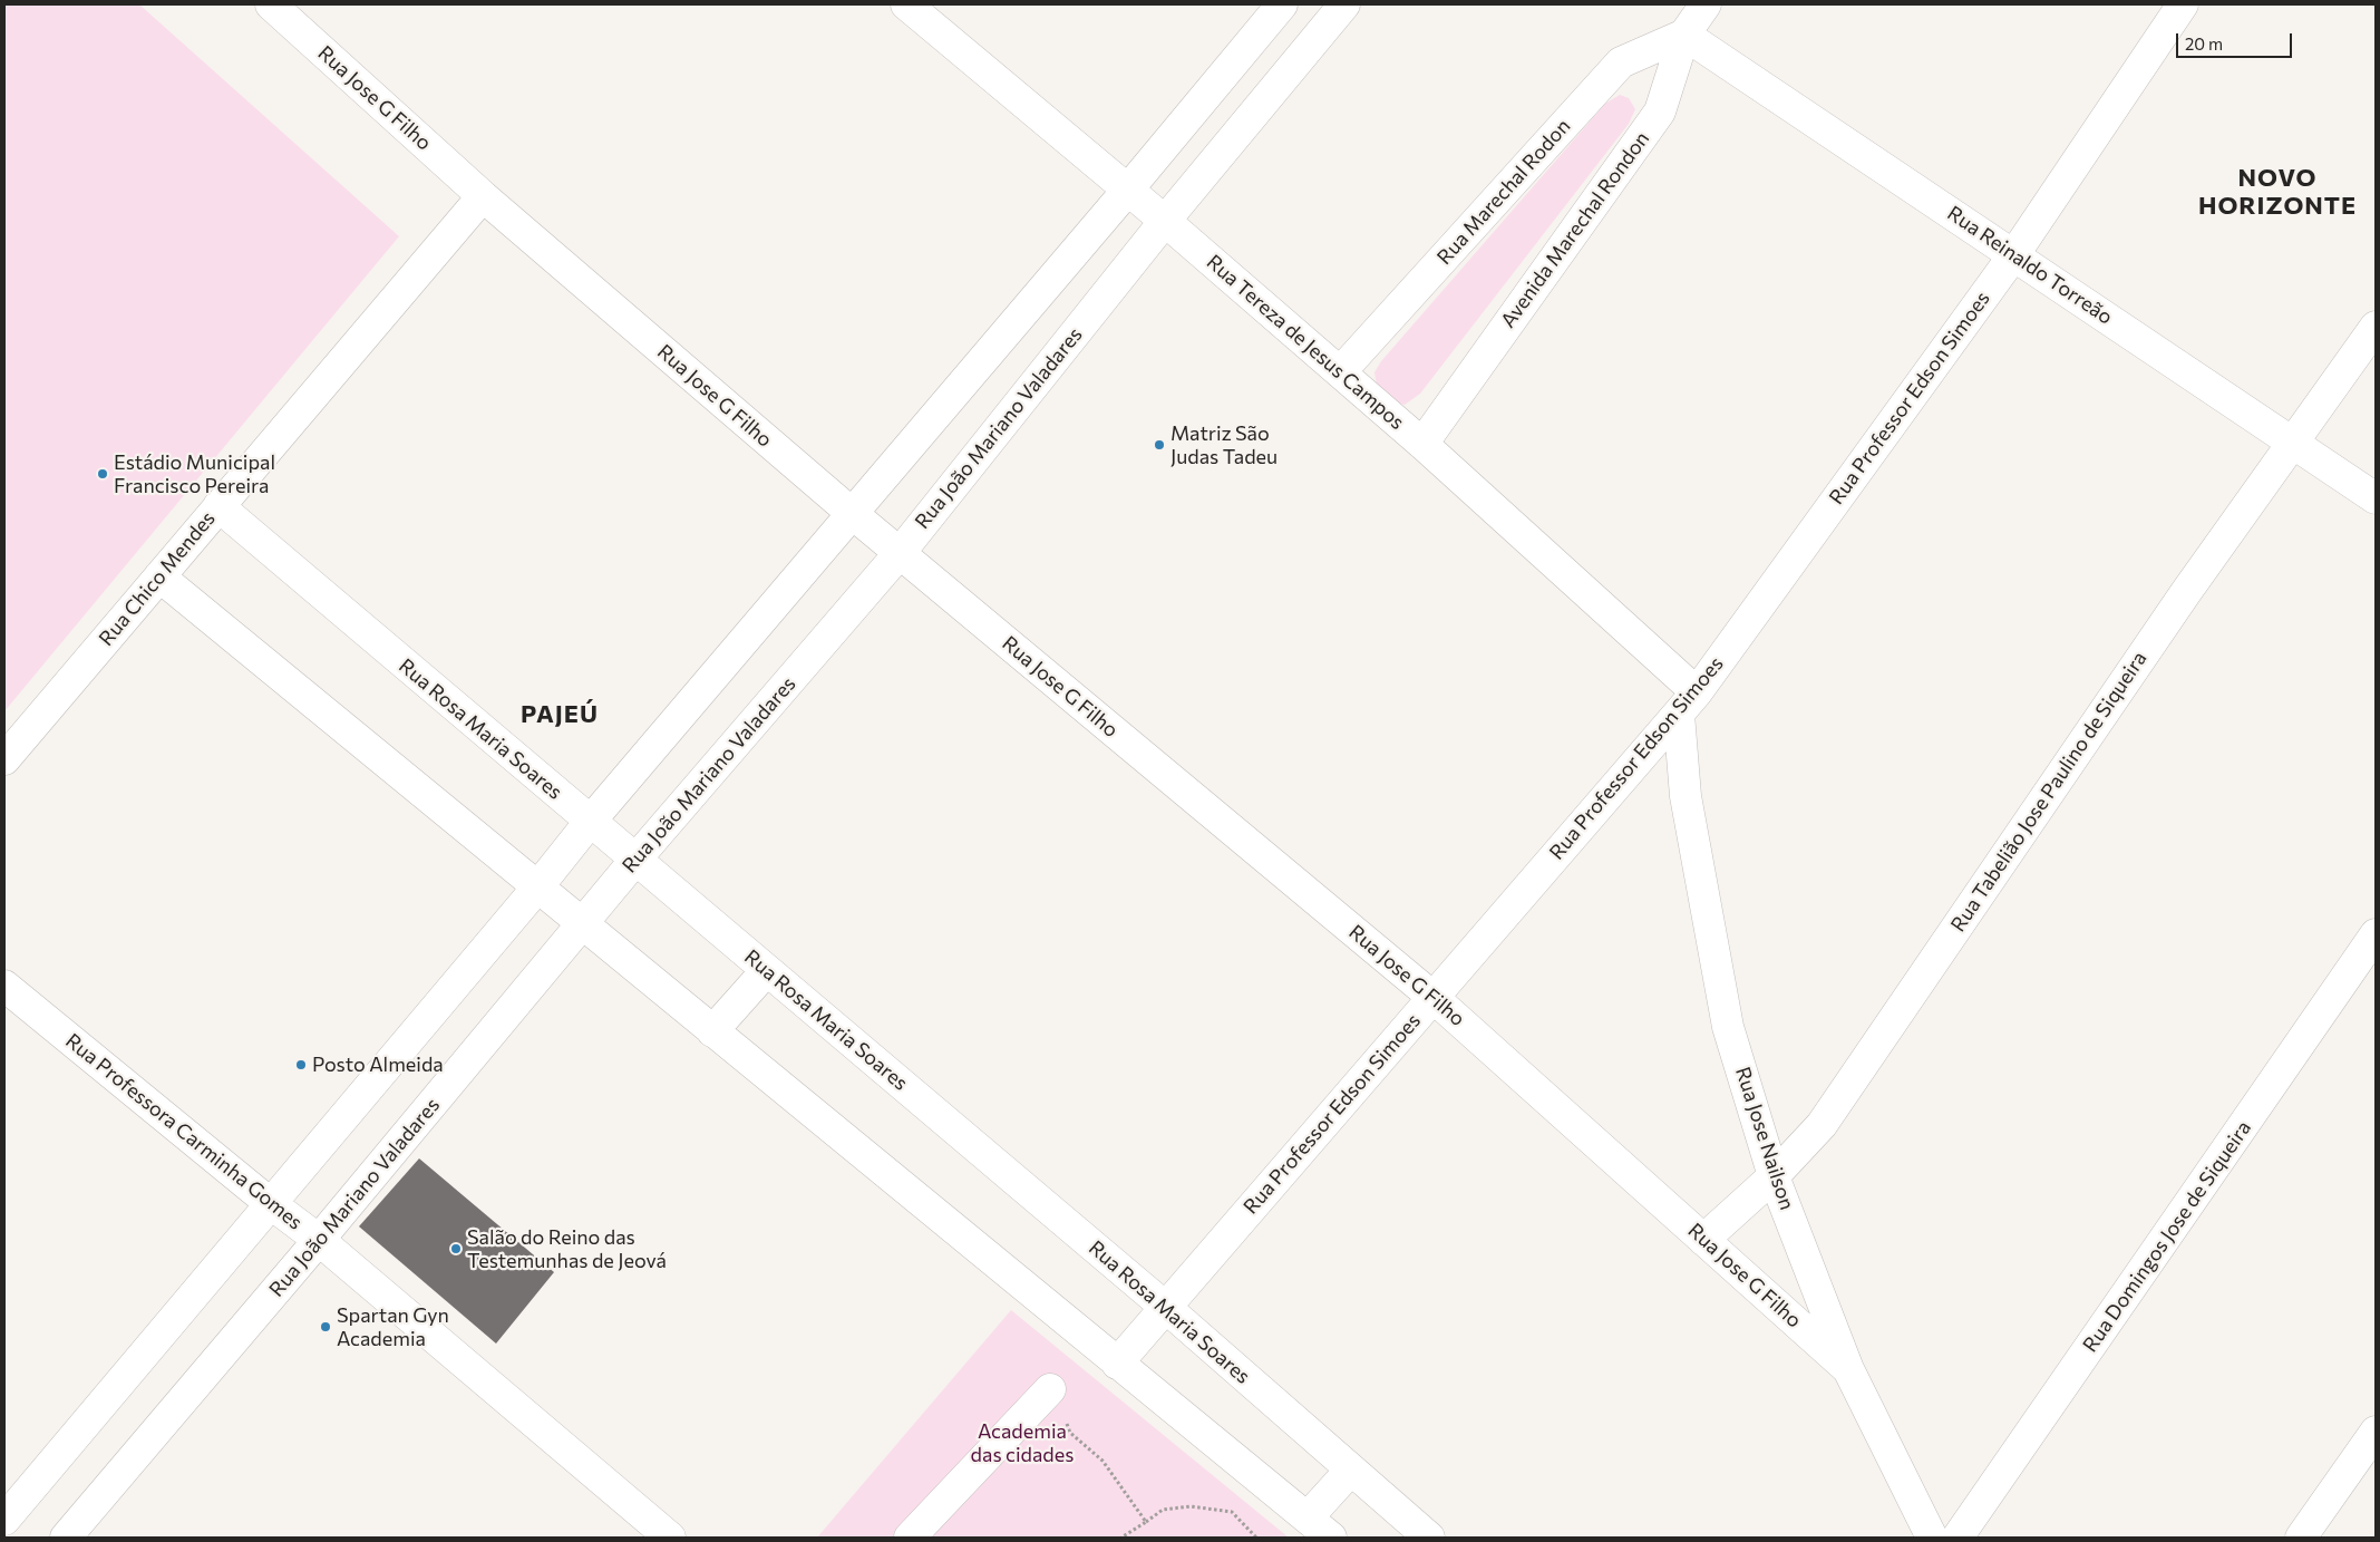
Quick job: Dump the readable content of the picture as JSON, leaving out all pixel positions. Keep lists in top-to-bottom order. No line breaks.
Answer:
{"streets":{"street":["Rua Jose G Filho","Rua Marechal Rodon","Avenida Marechal Rondon","Rua Reinaldo Torreão","Rua Tereza de Jesus Campos","Rua Professor Edson Simoes","Rua João Mariano Valadares","Rua Chico Mendes","Rua Rosa Maria Soares","Rua Tabelião Jose Paulino de Siqueira","Rua Professora Carminha Gomes","Rua Jose Nailson","Rua Domingos Jose de Siqueira"]},"crossings":[["Rua Jose G Filho","Rua Professor Edson Simoes"],["Rua Jose G Filho","Rua João Mariano Valadares"],["Rua Jose G Filho","Rua Chico Mendes"],["Rua Jose G Filho","Rua Tabelião Jose Paulino de Siqueira"],["Rua Jose G Filho","Rua Jose Nailson"],["Rua Marechal Rodon","Avenida Marechal Rondon"],["Rua Marechal Rodon","Rua Reinaldo Torreão"],["Rua Marechal Rodon","Rua Tereza de Jesus Campos"],["Avenida Marechal Rondon","Rua Reinaldo Torreão"],["Avenida Marechal Rondon","Rua Tereza de Jesus Campos"],["Rua Reinaldo Torreão","Rua Professor Edson Simoes"],["Rua Reinaldo Torreão","Rua Tabelião Jose Paulino de Siqueira"],["Rua Tereza de Jesus Campos","Rua Professor Edson Simoes"],["Rua Tereza de Jesus Campos","Rua João Mariano Valadares"],["Rua Tereza de Jesus Campos","Rua Jose Nailson"],["Rua Professor Edson Simoes","Rua Rosa Maria Soares"],["Rua Professor Edson Simoes","Rua Jose Nailson"],["Rua João Mariano Valadares","Rua Rosa Maria Soares"],["Rua João Mariano Valadares","Rua Professora Carminha Gomes"],["Rua Chico Mendes","Rua Rosa Maria Soares"],["Rua Tabelião Jose Paulino de Siqueira","Rua Jose Nailson"]],"districts":["NOVO HORIZONTE","PAJEÚ"],"parks":["Academia das cidades"],"places":["Matriz São Judas Tadeu","Estádio Municipal Francisco Pereira","Posto Almeida","Salão do Reino das Testemunhas de Jeová","Spartan Gyn Academia"],"scale_bar":"20 m"}
